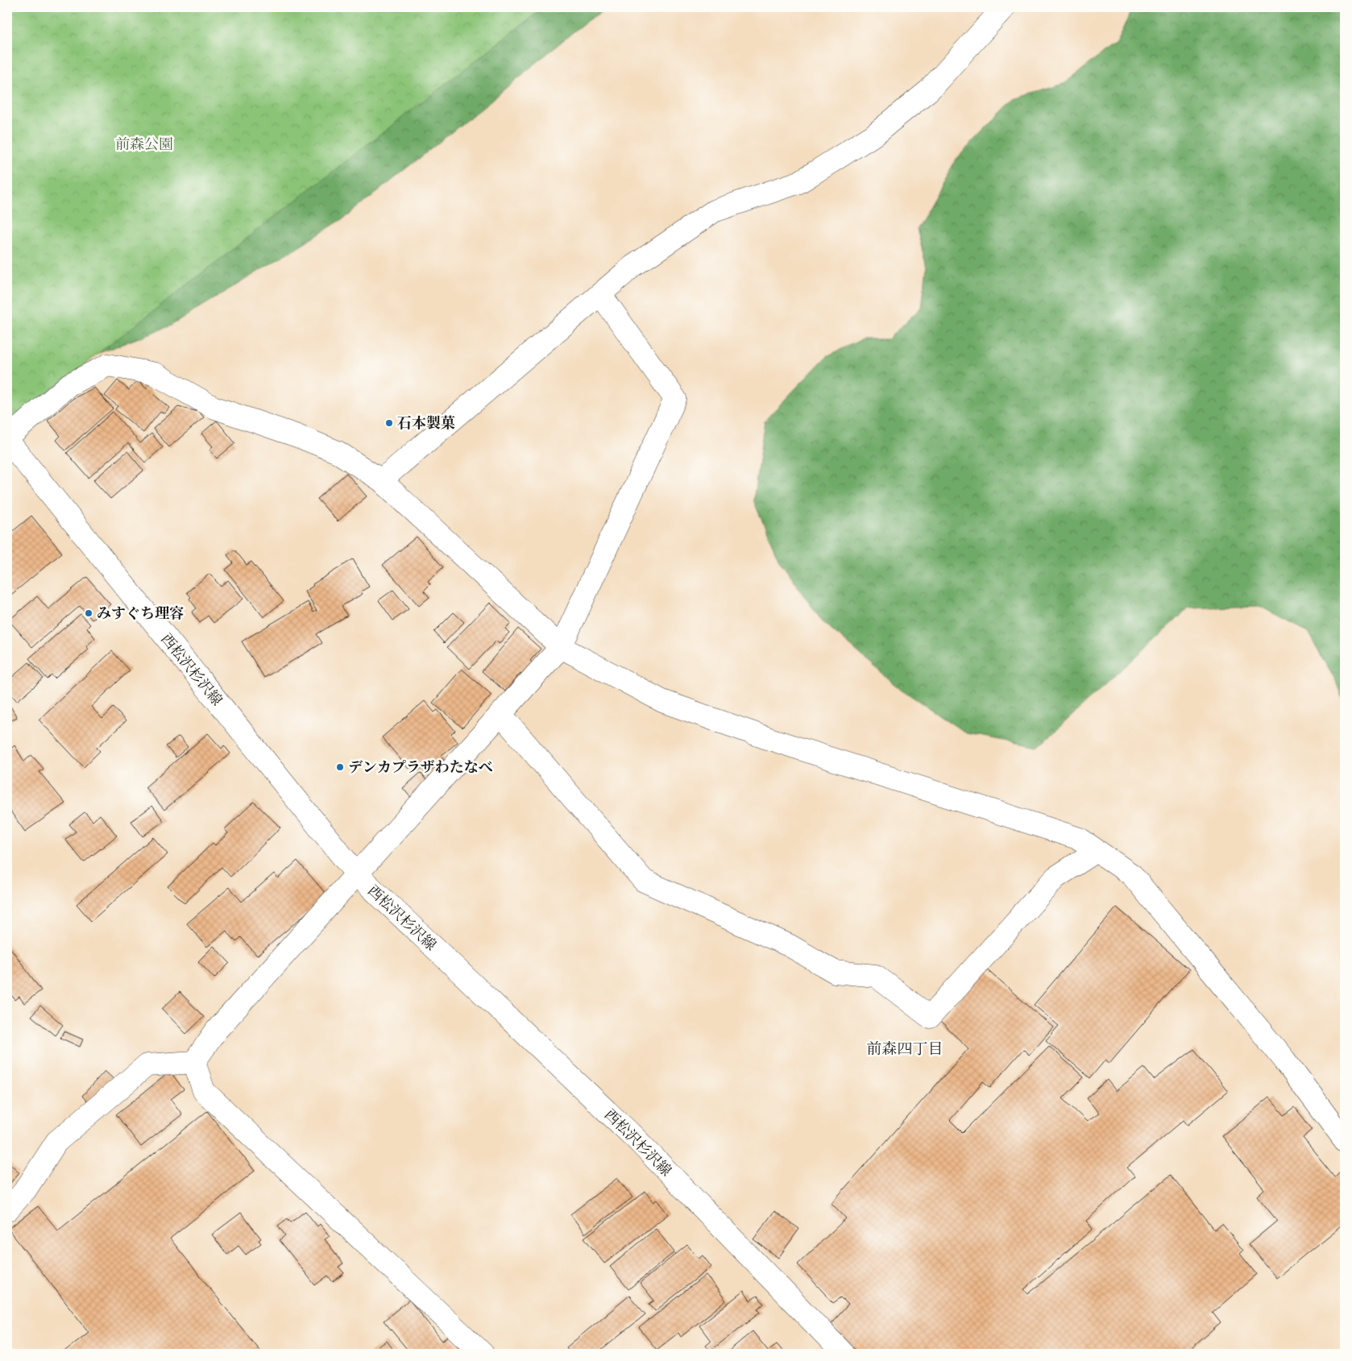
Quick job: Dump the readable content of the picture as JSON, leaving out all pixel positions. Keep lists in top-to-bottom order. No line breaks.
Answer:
{"streets":{"street":["西松沢杉沢線"]},"districts":["前森四丁目"],"parks":["前森公園"],"places":["石本製菓","みすぐち理容","デンカプラザわたなべ"]}
